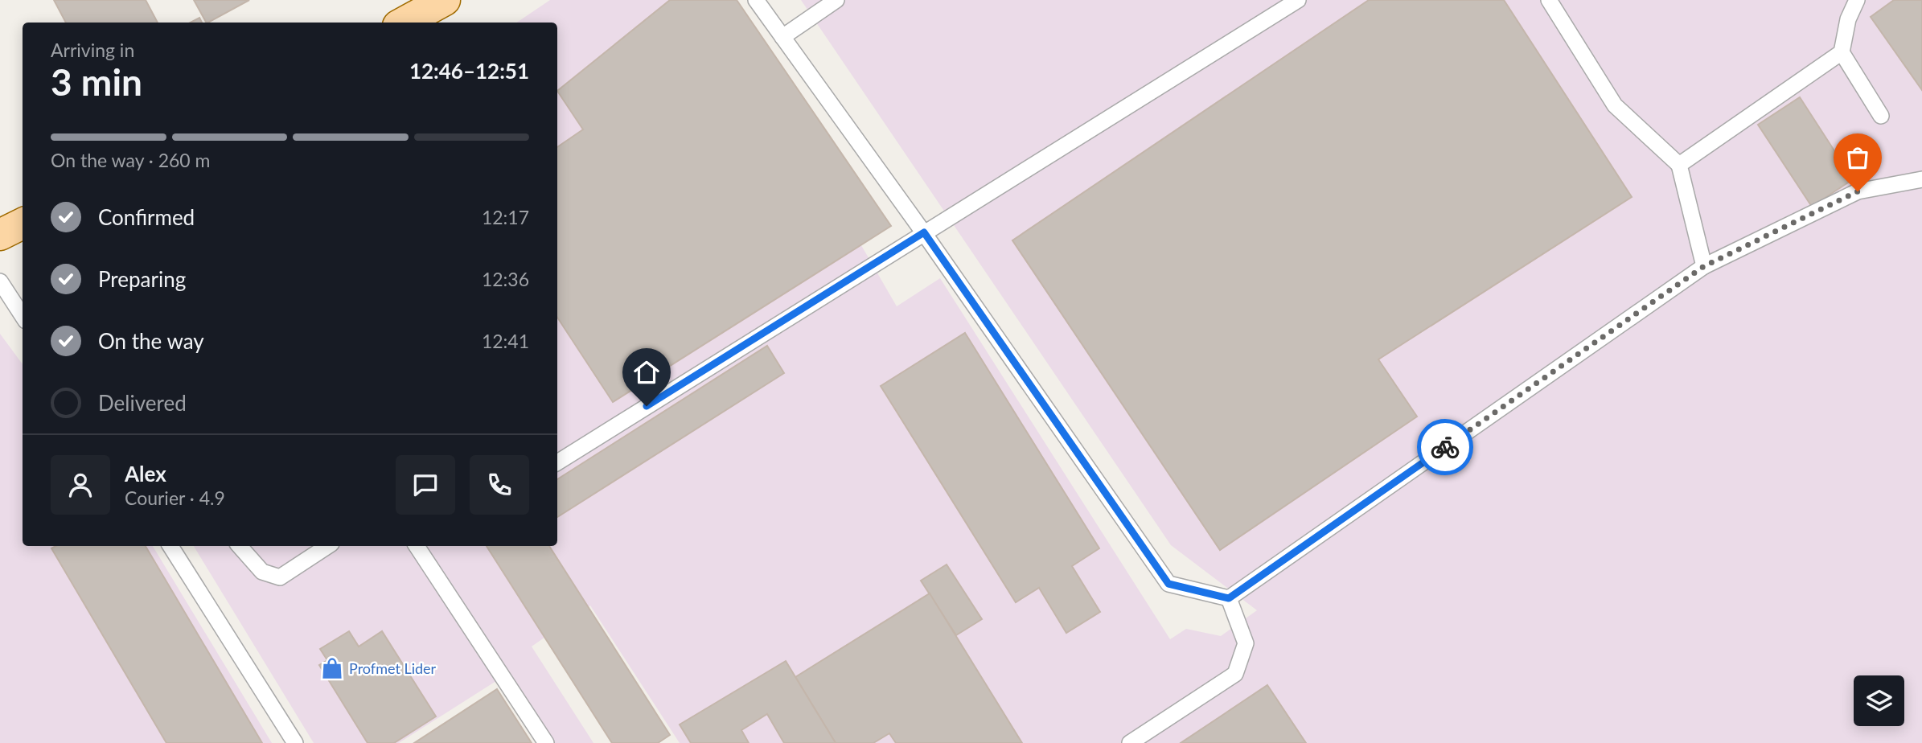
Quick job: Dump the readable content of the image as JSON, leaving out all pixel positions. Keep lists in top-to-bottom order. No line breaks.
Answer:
{"places":{"shop":["Profmet Lider"]},"page":{"heading":["3 min","Arriving in","12:46–12:51"],"panel":["Alex","Courier · 4.9"],"bar":"On the way · 260 m","list":[["Confirmed","12:17"],["Preparing","12:36"],["On the way","12:41"],"Delivered"]}}
